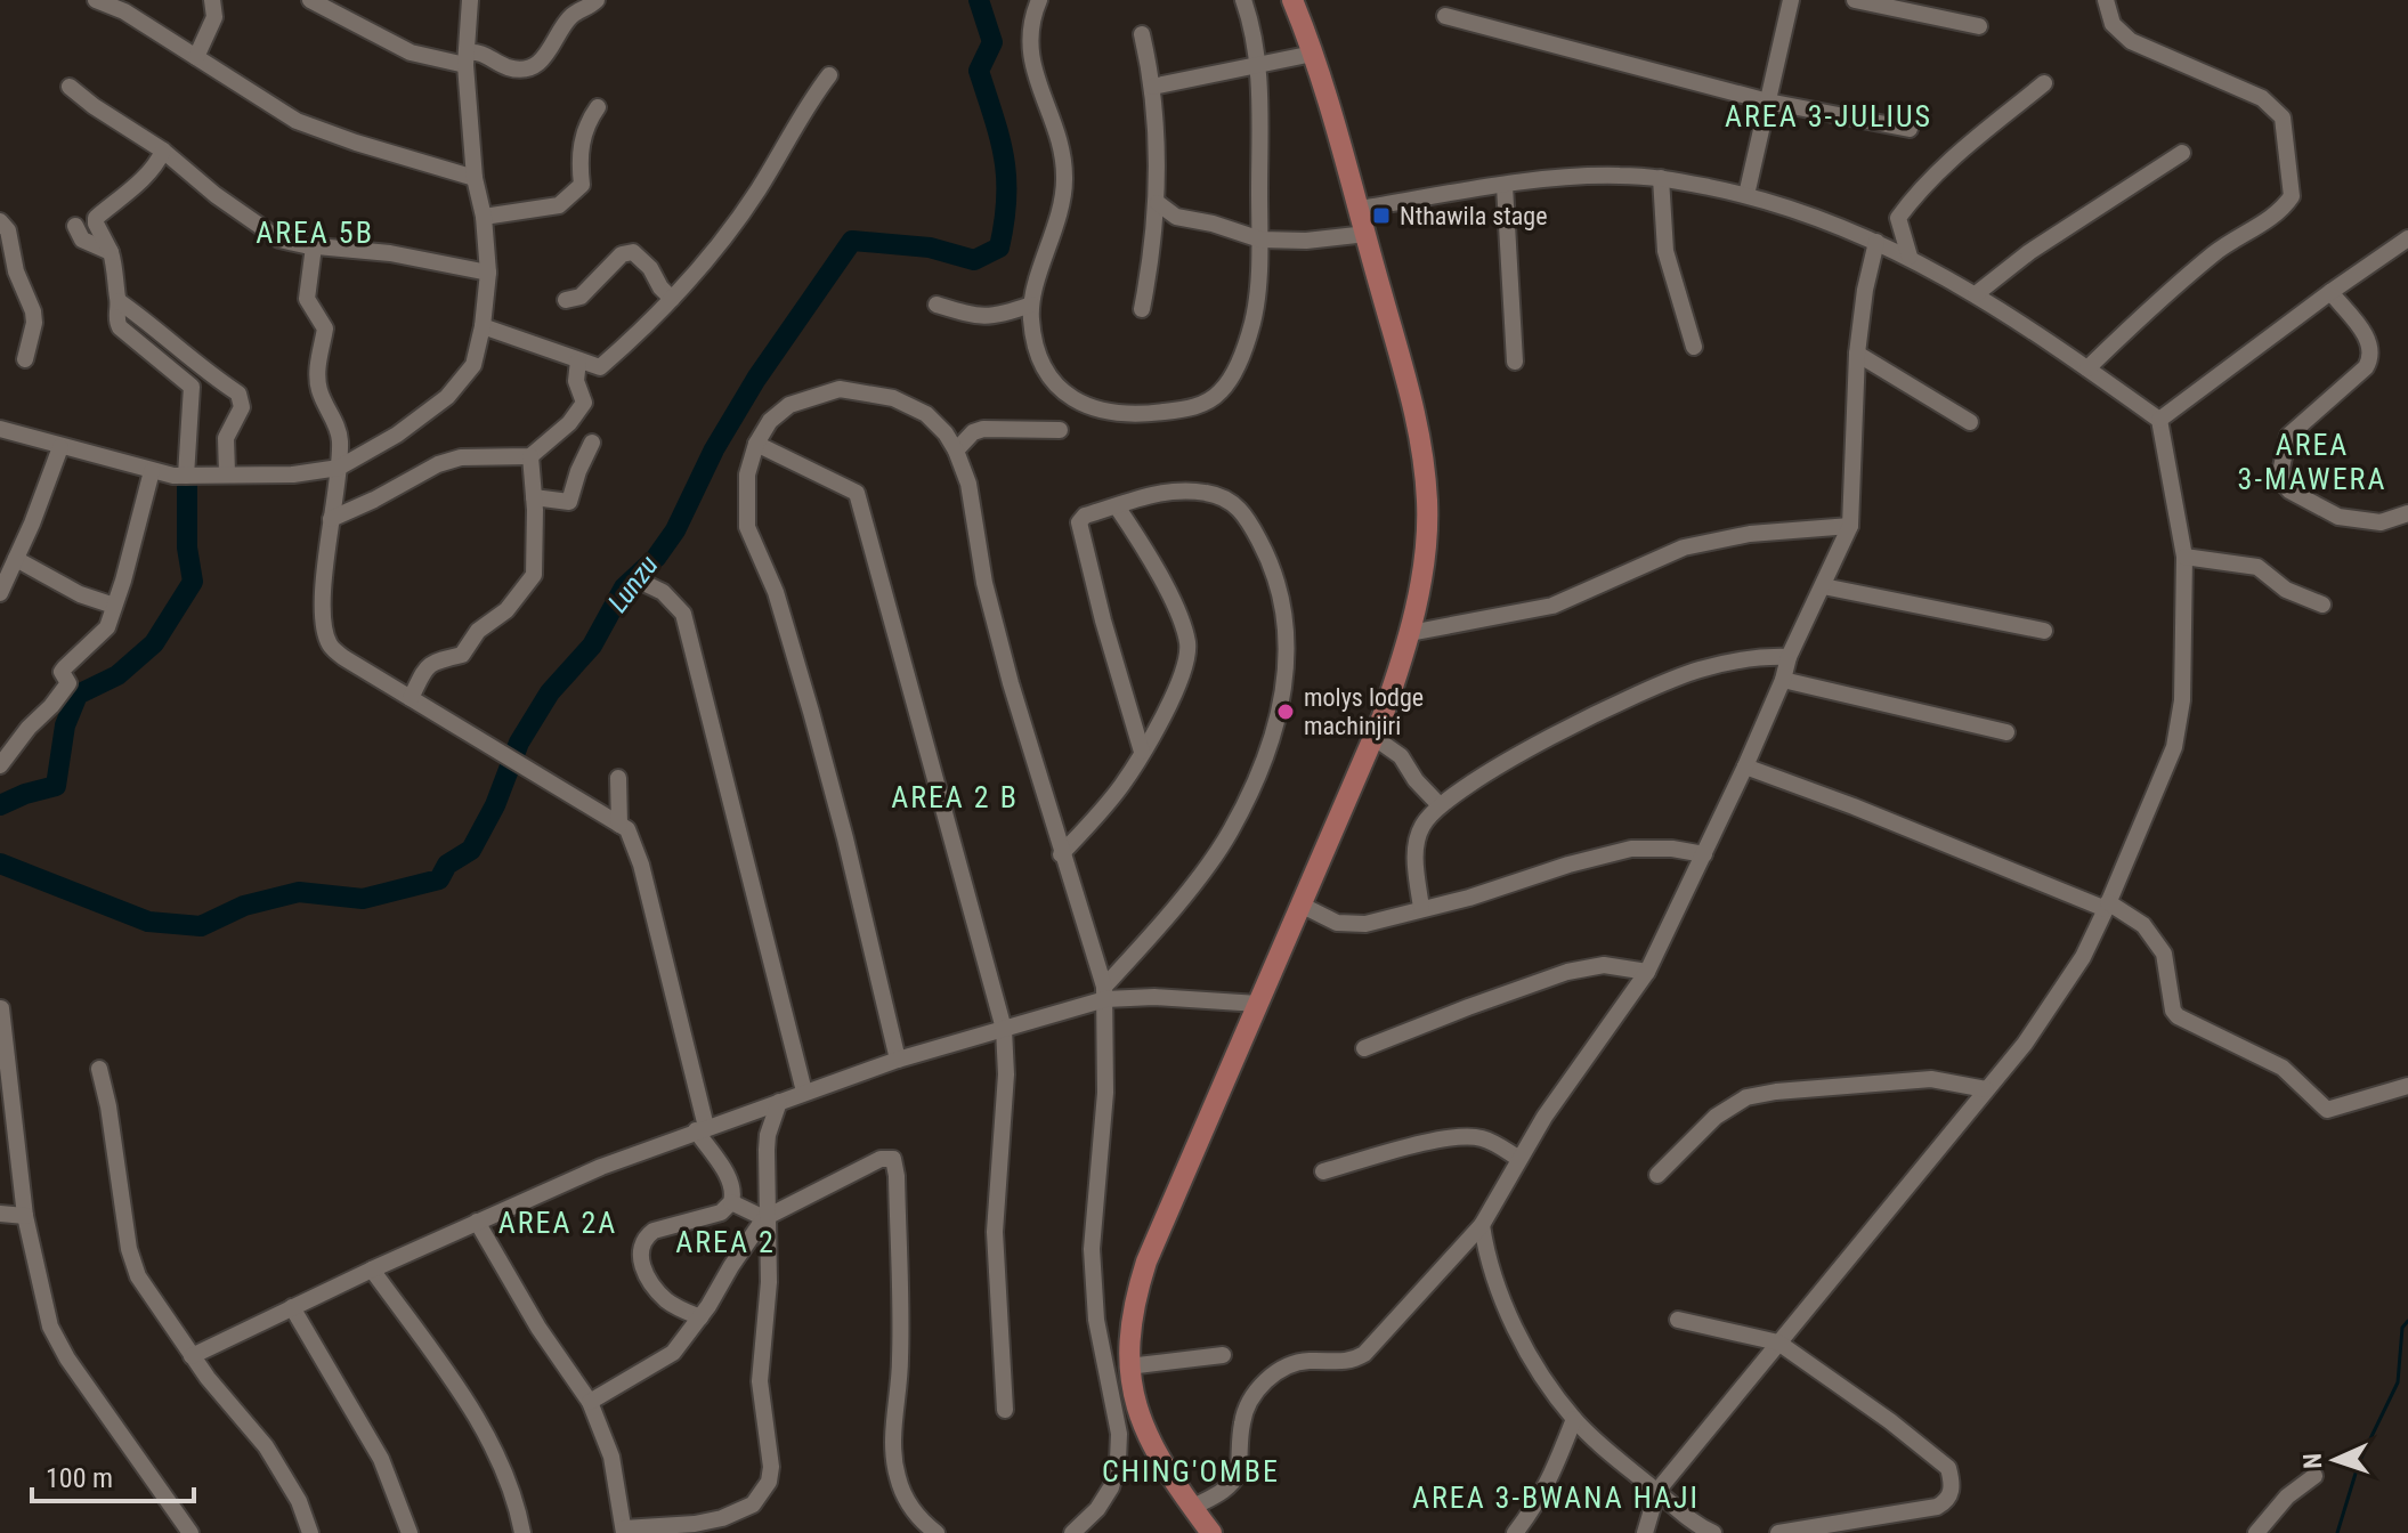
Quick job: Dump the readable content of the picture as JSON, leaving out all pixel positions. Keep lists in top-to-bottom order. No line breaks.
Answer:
{"districts":["AREA 3-JULIUS","AREA 5B","AREA 3-MAWERA","AREA 2 B","AREA 2A","AREA 2","CHING'OMBE","AREA 3-BWANA HAJI"],"water":["Lunzu"],"places":{"transit":["Nthawila stage"],"other":["molys lodge machinjiri"]},"scale_bar":"100 m","north":"left"}
